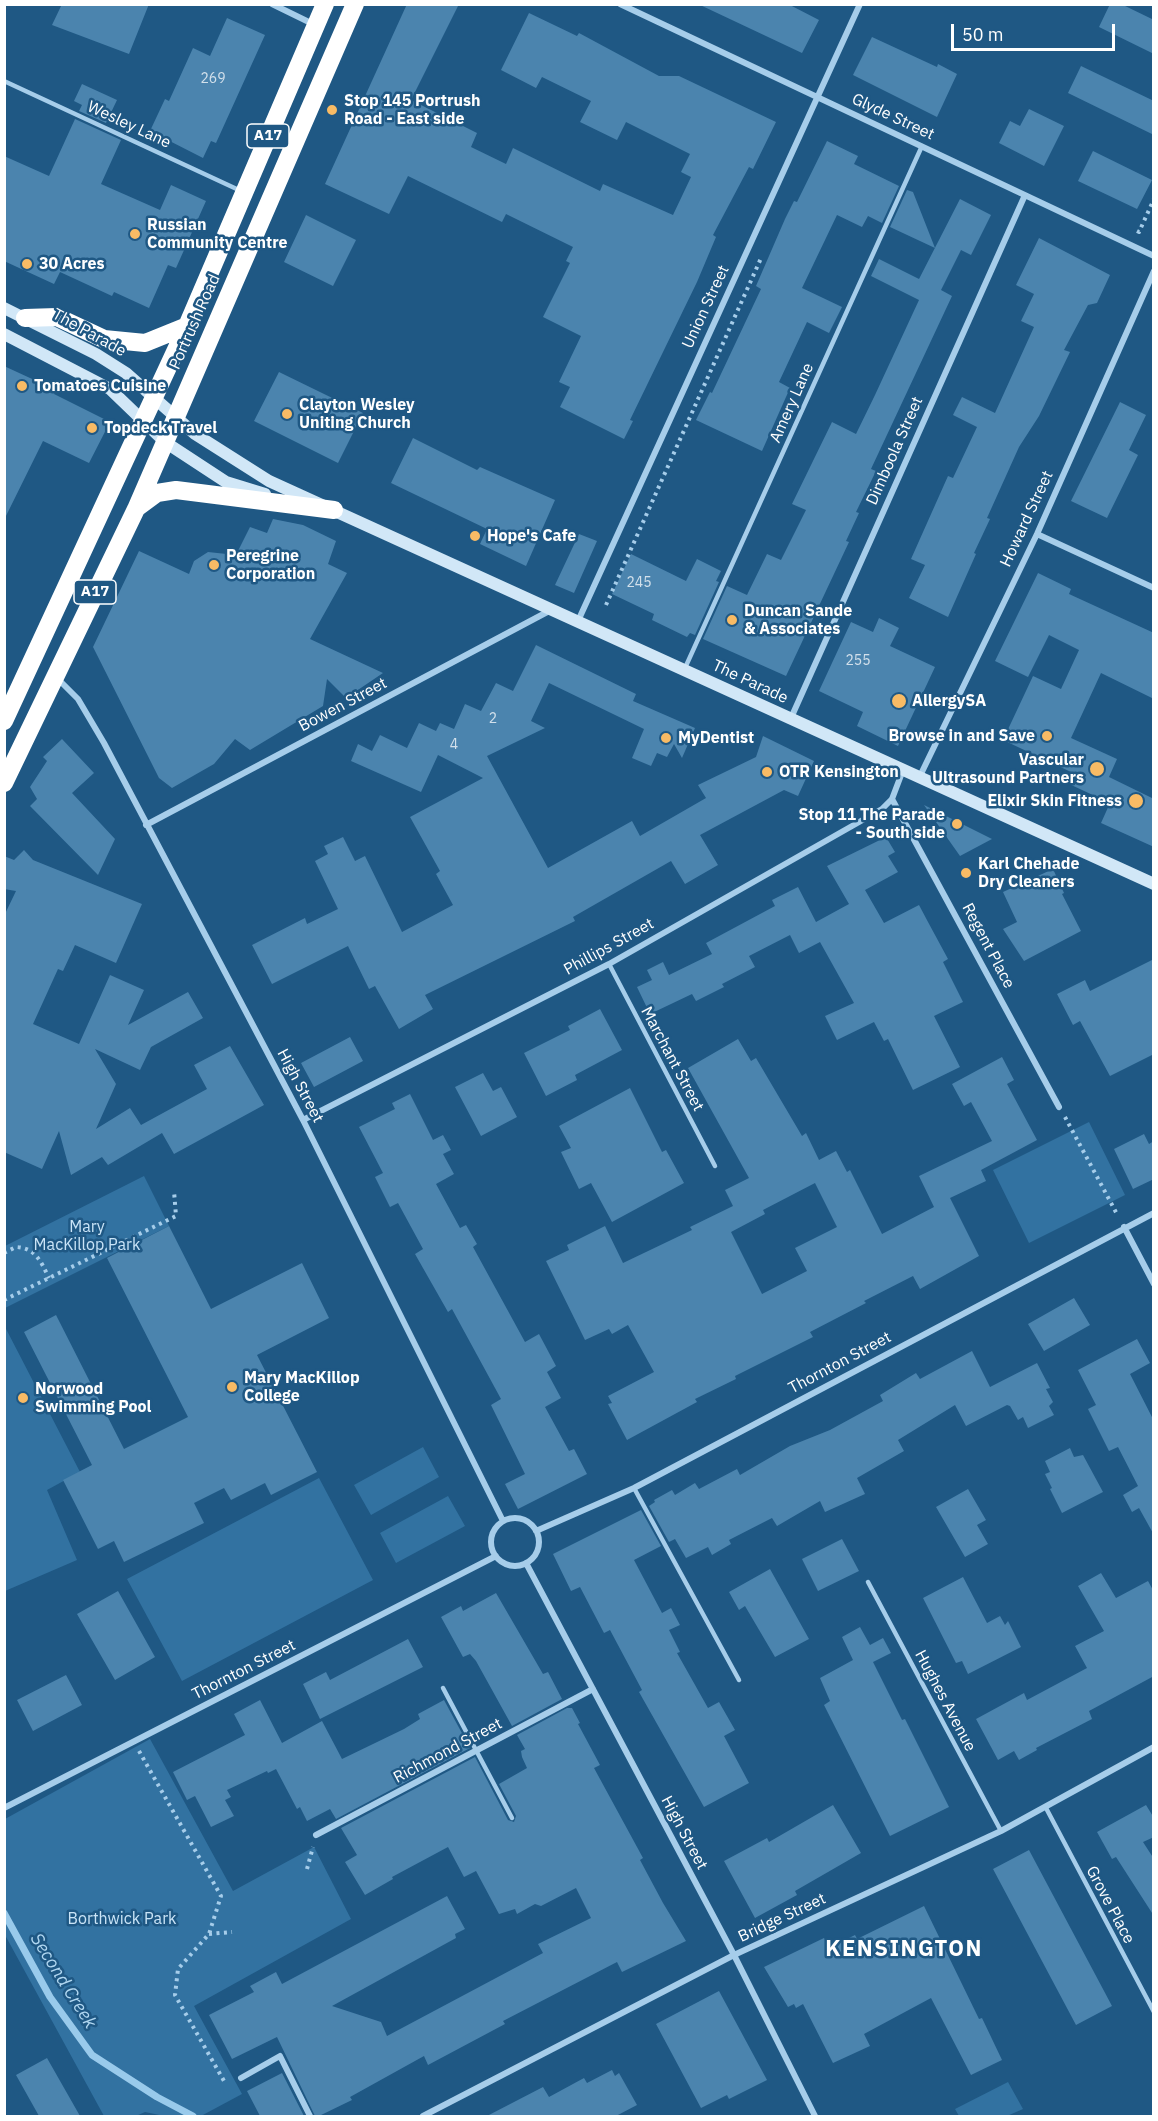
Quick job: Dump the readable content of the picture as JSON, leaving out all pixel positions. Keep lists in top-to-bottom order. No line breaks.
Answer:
{"streets":{"highway":["A17","Portrush Road"],"main road":["The Parade"],"street":["Glyde Street","Union Street","Dimboola Street","Howard Street","Bowen Street","Regent Place","Phillips Street","High Street","Thornton Street","Richmond Street","Bridge Street"],"lane":["Wesley Lane","Amery Lane","Marchant Street","Hughes Avenue","Grove Place"]},"crossings":[["Glyde Street","Union Street"],["Glyde Street","Amery Lane"],["Glyde Street","Dimboola Street"],["Wesley Lane","Portrush Road"],["Union Street","The Parade"],["Portrush Road","The Parade"],["Portrush Road","High Street"],["The Parade","Amery Lane"],["The Parade","Dimboola Street"],["The Parade","Howard Street"],["The Parade","Bowen Street"],["Bowen Street","High Street"],["Regent Place","Phillips Street"],["Phillips Street","Marchant Street"],["Phillips Street","High Street"],["High Street","Thornton Street"],["High Street","Richmond Street"],["High Street","Bridge Street"],["Hughes Avenue","Bridge Street"],["Grove Place","Bridge Street"]],"districts":["KENSINGTON"],"water":["Second Creek"],"parks":["Mary MacKillop Park","Borthwick Park"],"places":["Stop 145 Portrush Road - East side","Russian Community Centre","30 Acres","Tomatoes Cuisine","Clayton Wesley Uniting Church","Topdeck Travel","Hope's Cafe","Peregrine Corporation","Duncan Sande & Associates","AllergySA","Browse in and Save","MyDentist","Vascular Ultrasound Partners","OTR Kensington","Elixir Skin Fitness","Stop 11 The Parade - South side","Karl Chehade Dry Cleaners","Mary MacKillop College","Norwood Swimming Pool"],"house_numbers":["269","245","255","2","4"],"scale_bar":"50 m"}
